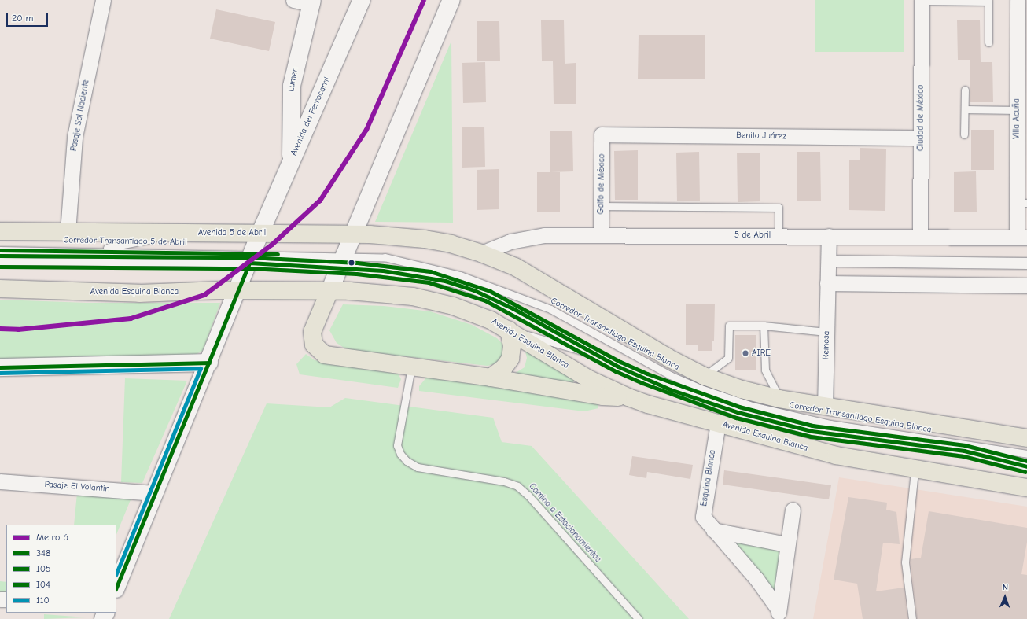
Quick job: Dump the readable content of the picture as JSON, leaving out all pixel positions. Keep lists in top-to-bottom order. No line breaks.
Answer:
{"streets":{"main road":["Avenida 5 de Abril","Avenida Esquina Blanca"],"street":["Lumen","Pasaje Sol Naciente","Avenida del Ferrocarril","Ciudad de México","Villa Acuña","Benito Juárez","Golfo de México","5 de Abril","Reinosa","Esquina Blanca","Pasaje El Volantín"],"lane":["Corredor Transantiago 5 de Abril","Corredor Transantiago Esquina Blanca","Camino a Estacionamientos"]},"crossings":[["Lumen","Avenida del Ferrocarril"],["Pasaje Sol Naciente","Avenida 5 de Abril"],["Avenida del Ferrocarril","Avenida 5 de Abril"],["Ciudad de México","Benito Juárez"],["Ciudad de México","5 de Abril"],["Villa Acuña","5 de Abril"],["Benito Juárez","Golfo de México"],["Golfo de México","5 de Abril"],["Avenida 5 de Abril","5 de Abril"],["5 de Abril","Reinosa"],["Corredor Transantiago 5 de Abril","Corredor Transantiago Esquina Blanca"],["Avenida Esquina Blanca","Esquina Blanca"]],"places":["AIRE"],"lines":["metro line 6","transit line 348","transit line I04","transit line I05","transit line 110"],"legend":["Metro 6","348","I05","I04","110"],"scale_bar":"20 m","north":"top"}
